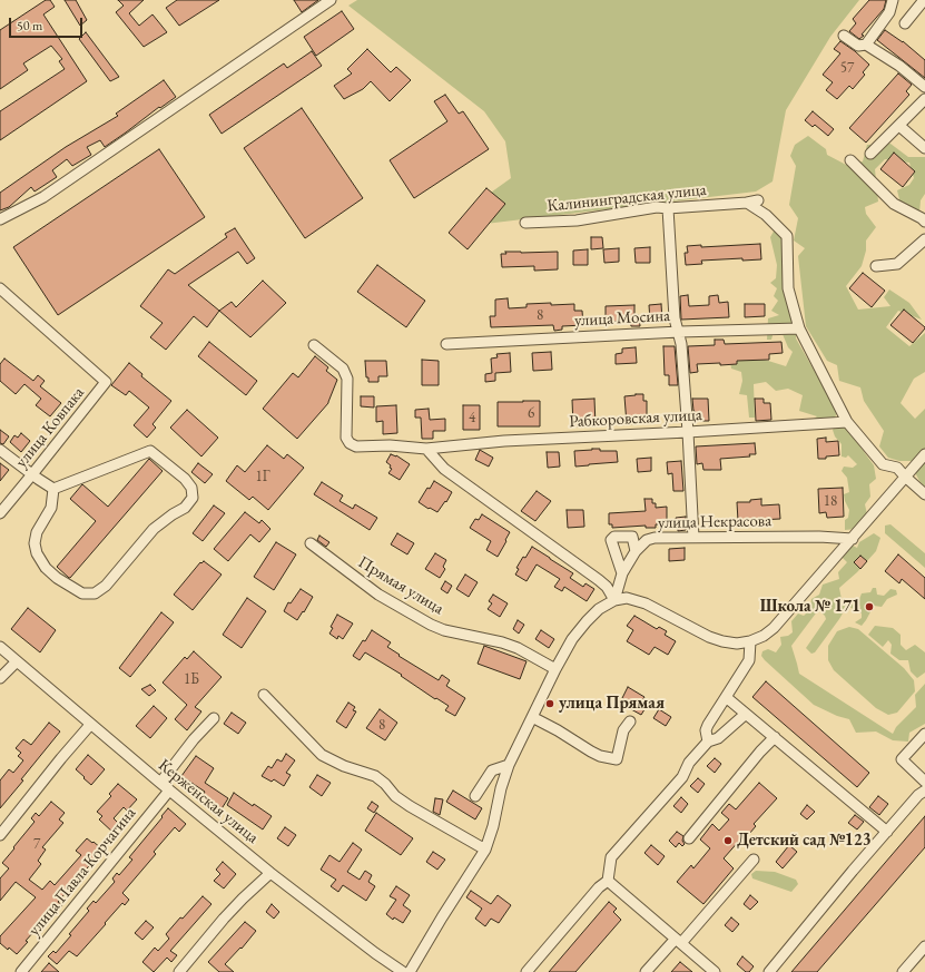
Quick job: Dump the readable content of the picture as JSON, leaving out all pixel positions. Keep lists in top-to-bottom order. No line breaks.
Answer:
{"streets":{"street":["Калининградская улица","улица Мосина","Рабкоровская улица","улица Ковпака","улица Некрасова","Прямая улица","Керженская улица","улица Павла Корчагина"]},"crossings":[["Керженская улица","улица Павла Корчагина"]],"places":["Школа № 171","улица Прямая","Детский сад №123"],"house_numbers":["57","8","6","4","1Г","18","1Б","8","7"],"scale_bar":"50 m"}
